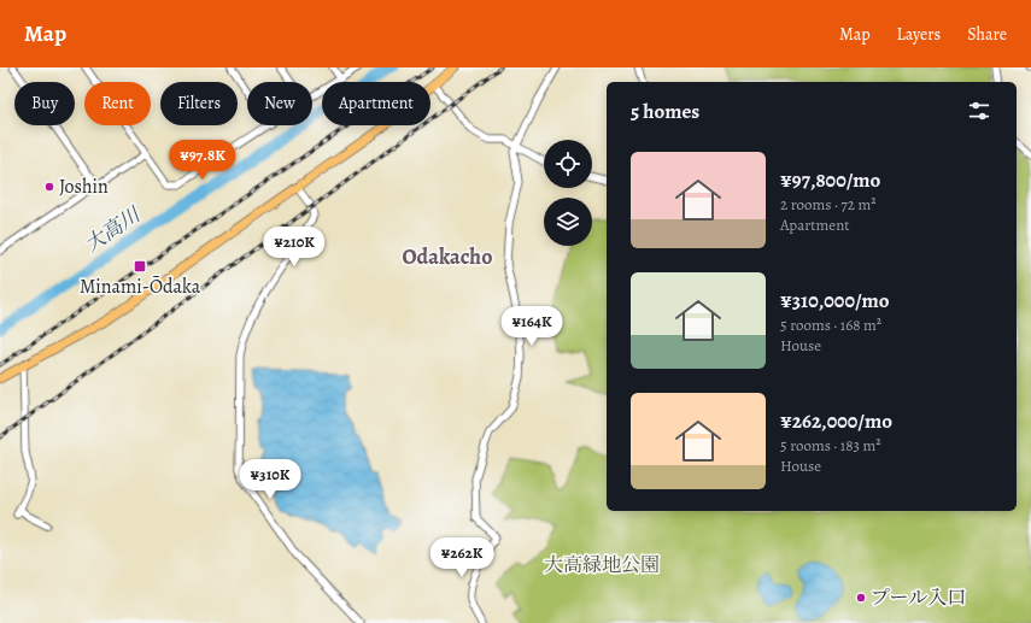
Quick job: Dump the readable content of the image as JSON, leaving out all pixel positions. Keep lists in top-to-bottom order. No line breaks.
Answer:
{"districts":["Odakacho"],"water":["大高川"],"parks":["大高緑地公園"],"places":{"other":["Joshin","プール入口"],"transit":["Minami-Ōdaka"]},"page":{"header":"Map","nav":["Map","Layers","Share"],"chip":["Buy","Rent","Filters","New","Apartment"],"heading":"5 homes","price":["¥97.8K","¥210K","¥164K","¥310K","¥262K"],"list":[{"name":"¥97,800/mo","note":"2 rooms · 72 m² · Apartment"},{"name":"¥310,000/mo","note":"5 rooms · 168 m² · House"},{"name":"¥262,000/mo","note":"5 rooms · 183 m² · House"}]}}
